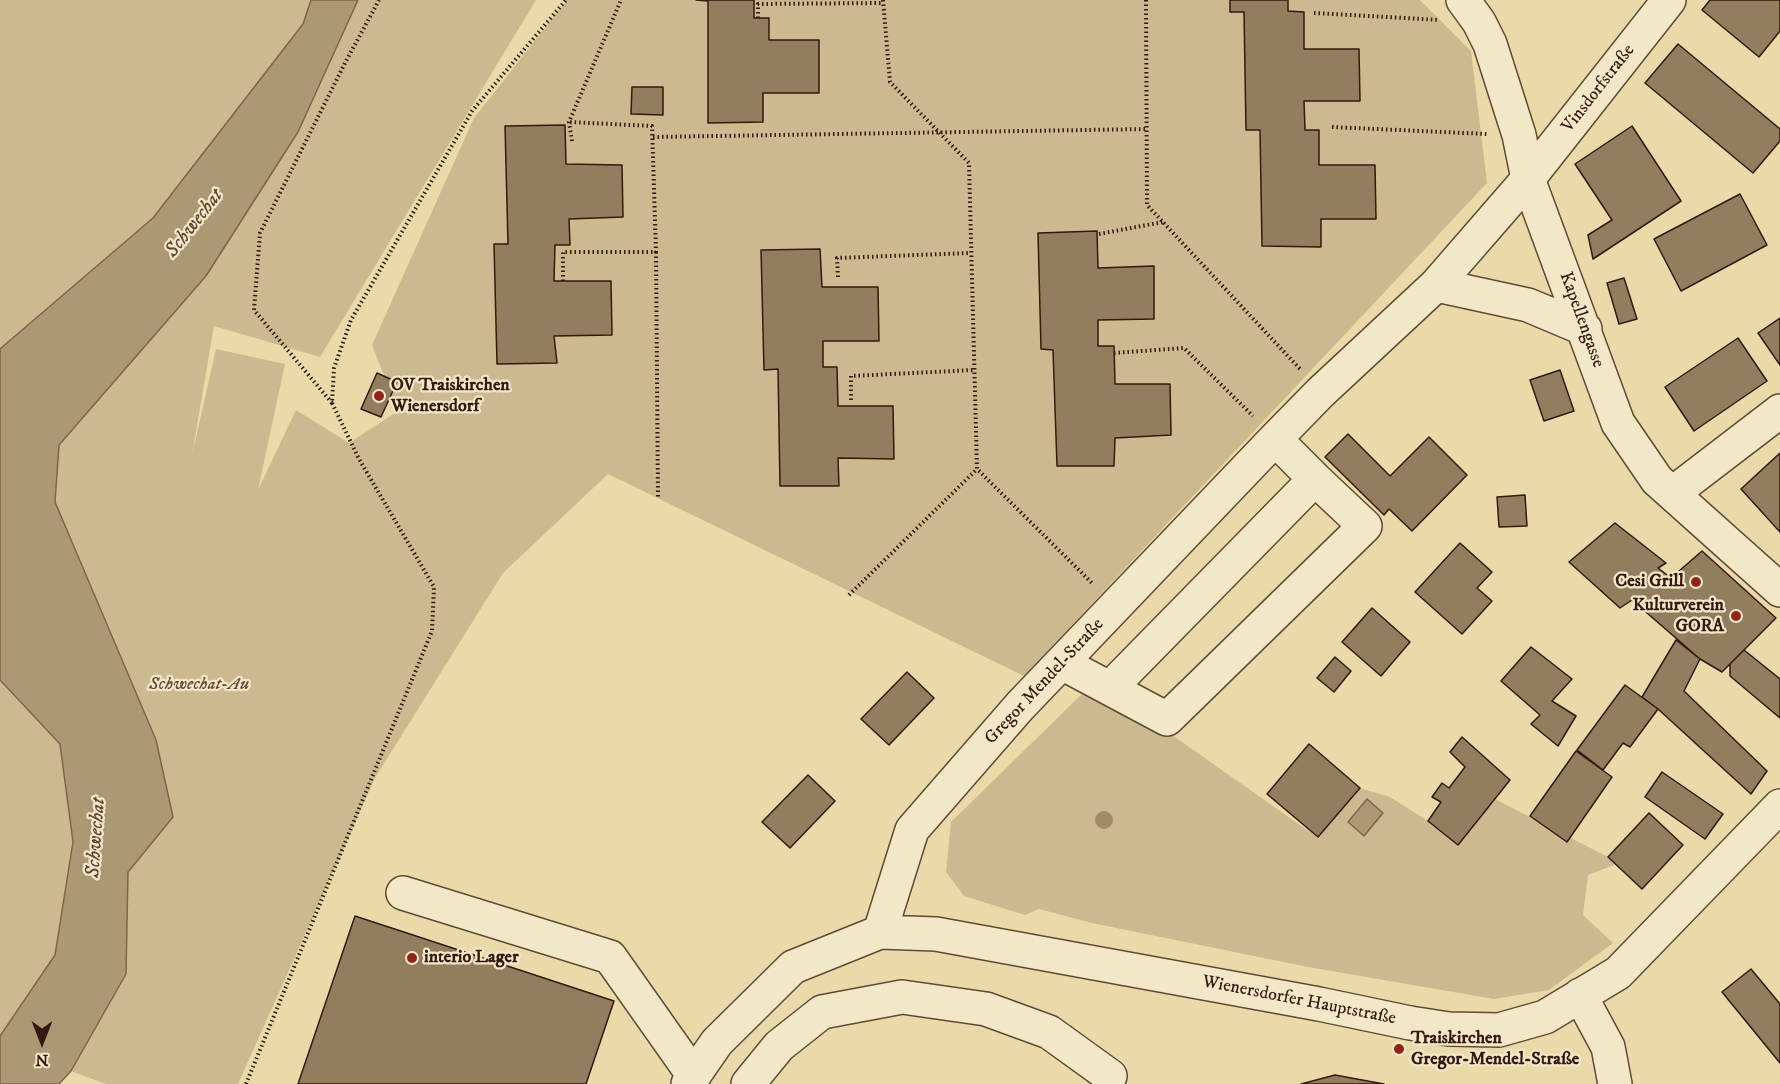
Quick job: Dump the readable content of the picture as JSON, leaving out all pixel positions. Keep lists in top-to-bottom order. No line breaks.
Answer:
{"streets":{"street":["Vinsdorfstraße","Kapellengasse","Gregor Mendel-Straße","Wienersdorfer Hauptstraße"]},"crossings":[["Vinsdorfstraße","Kapellengasse"],["Vinsdorfstraße","Gregor Mendel-Straße"],["Kapellengasse","Gregor Mendel-Straße"],["Gregor Mendel-Straße","Wienersdorfer Hauptstraße"]],"water":["Schwechat"],"parks":["Schwechat-Au"],"places":["OV Traiskirchen Wienersdorf","Cesi Grill","Kulturverein GORA","interio Lager","Traiskirchen Gregor-Mendel-Straße"],"north":"bottom"}
